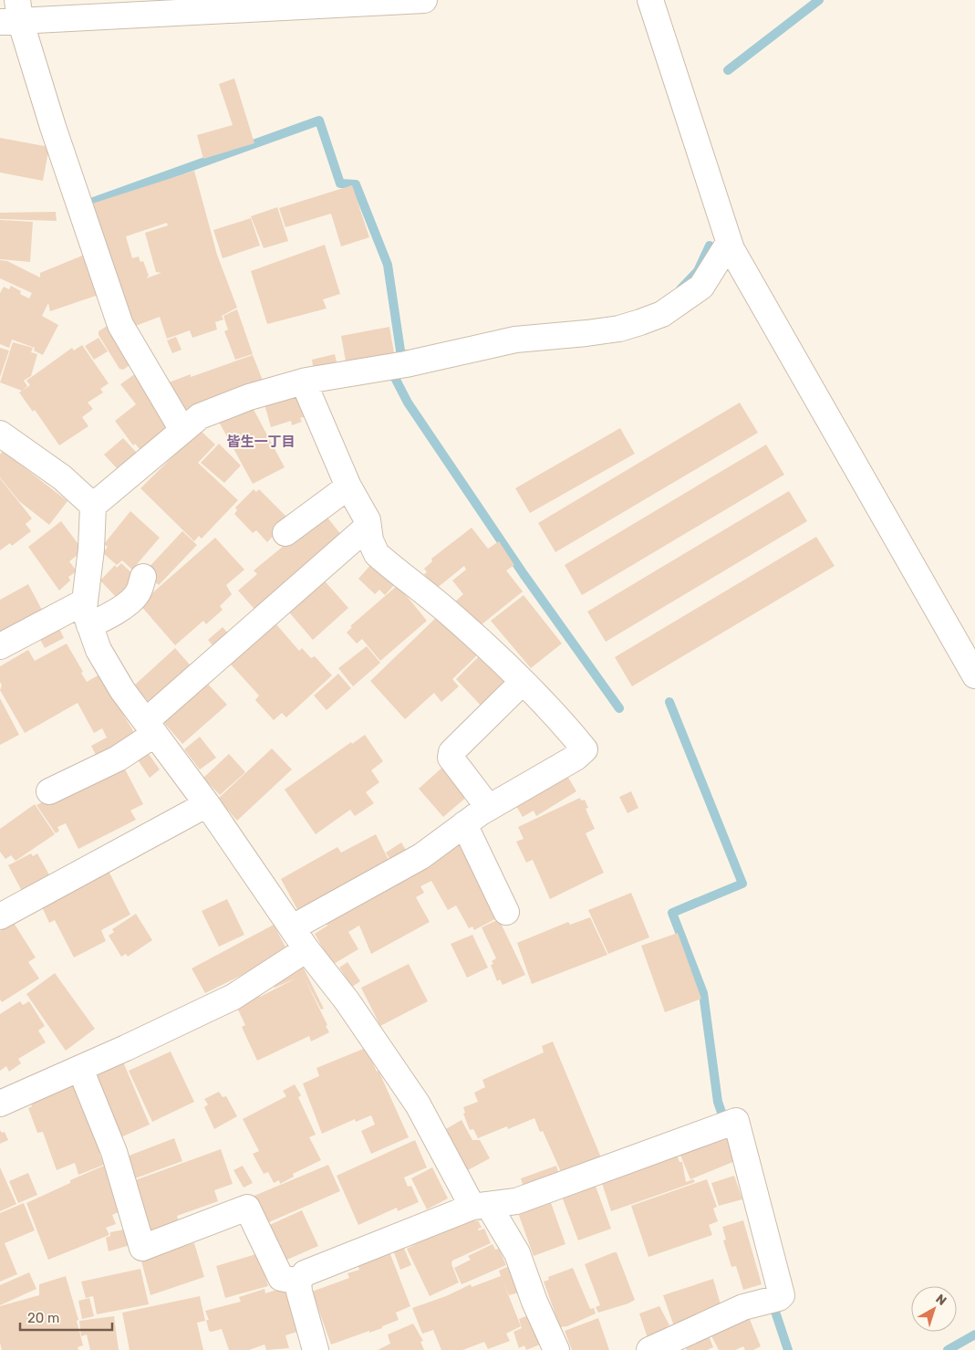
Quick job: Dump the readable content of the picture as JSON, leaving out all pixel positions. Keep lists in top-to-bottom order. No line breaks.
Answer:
{"districts":["皆生一丁目"],"scale_bar":"20 m","north":"top right"}
